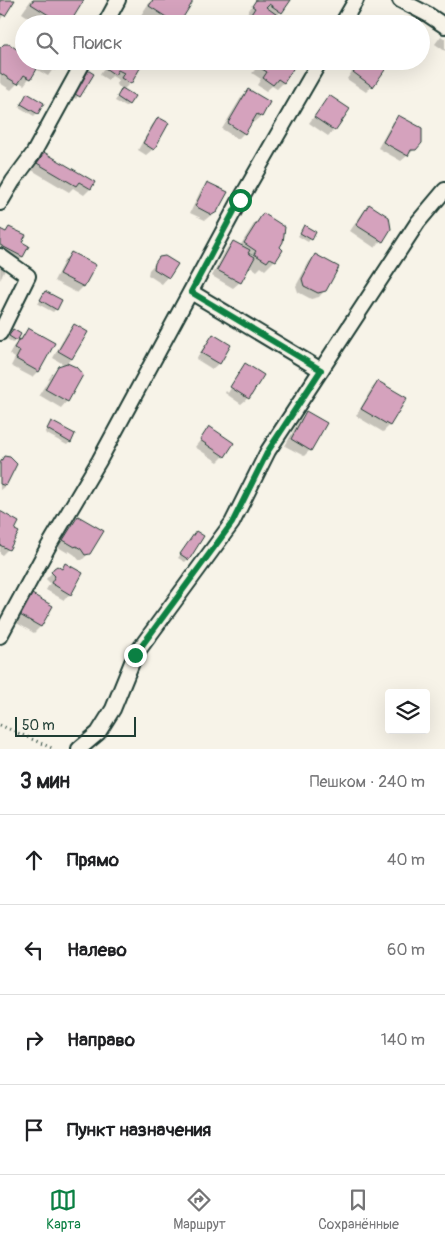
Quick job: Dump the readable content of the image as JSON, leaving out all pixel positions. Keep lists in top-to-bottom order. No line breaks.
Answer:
{"scale_bar":"50 m","page":{"search":"Поиск","scale":"50 m","heading":["3 мин","Пешком · 240 m"],"list":[["Прямо","40 m"],["Налево","60 m"],["Направо","140 m"],"Пункт назначения"],"nav":["Карта","Маршрут","Сохранённые"]}}
